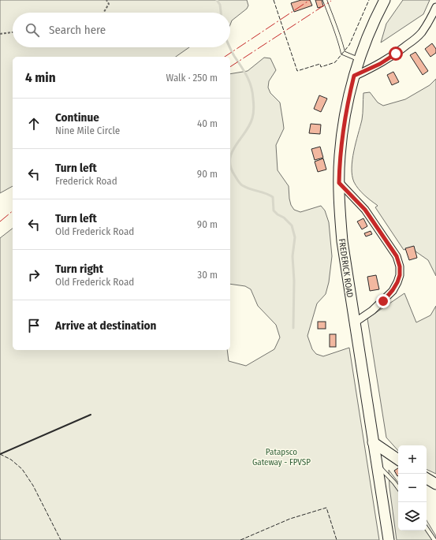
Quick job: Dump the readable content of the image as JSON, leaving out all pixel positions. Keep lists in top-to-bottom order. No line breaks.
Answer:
{"streets":{"main road":["FREDERICK ROAD"]},"parks":["Patapsco Gateway - FPVSP"],"page":{"search":"Search here","heading":["4 min","Walk · 250 m"],"list":[["Continue","Nine Mile Circle","40 m"],["Turn left","Frederick Road","90 m"],["Turn left","Old Frederick Road","90 m"],["Turn right","Old Frederick Road","30 m"],"Arrive at destination"],"map_buttons":["+","−"]}}
